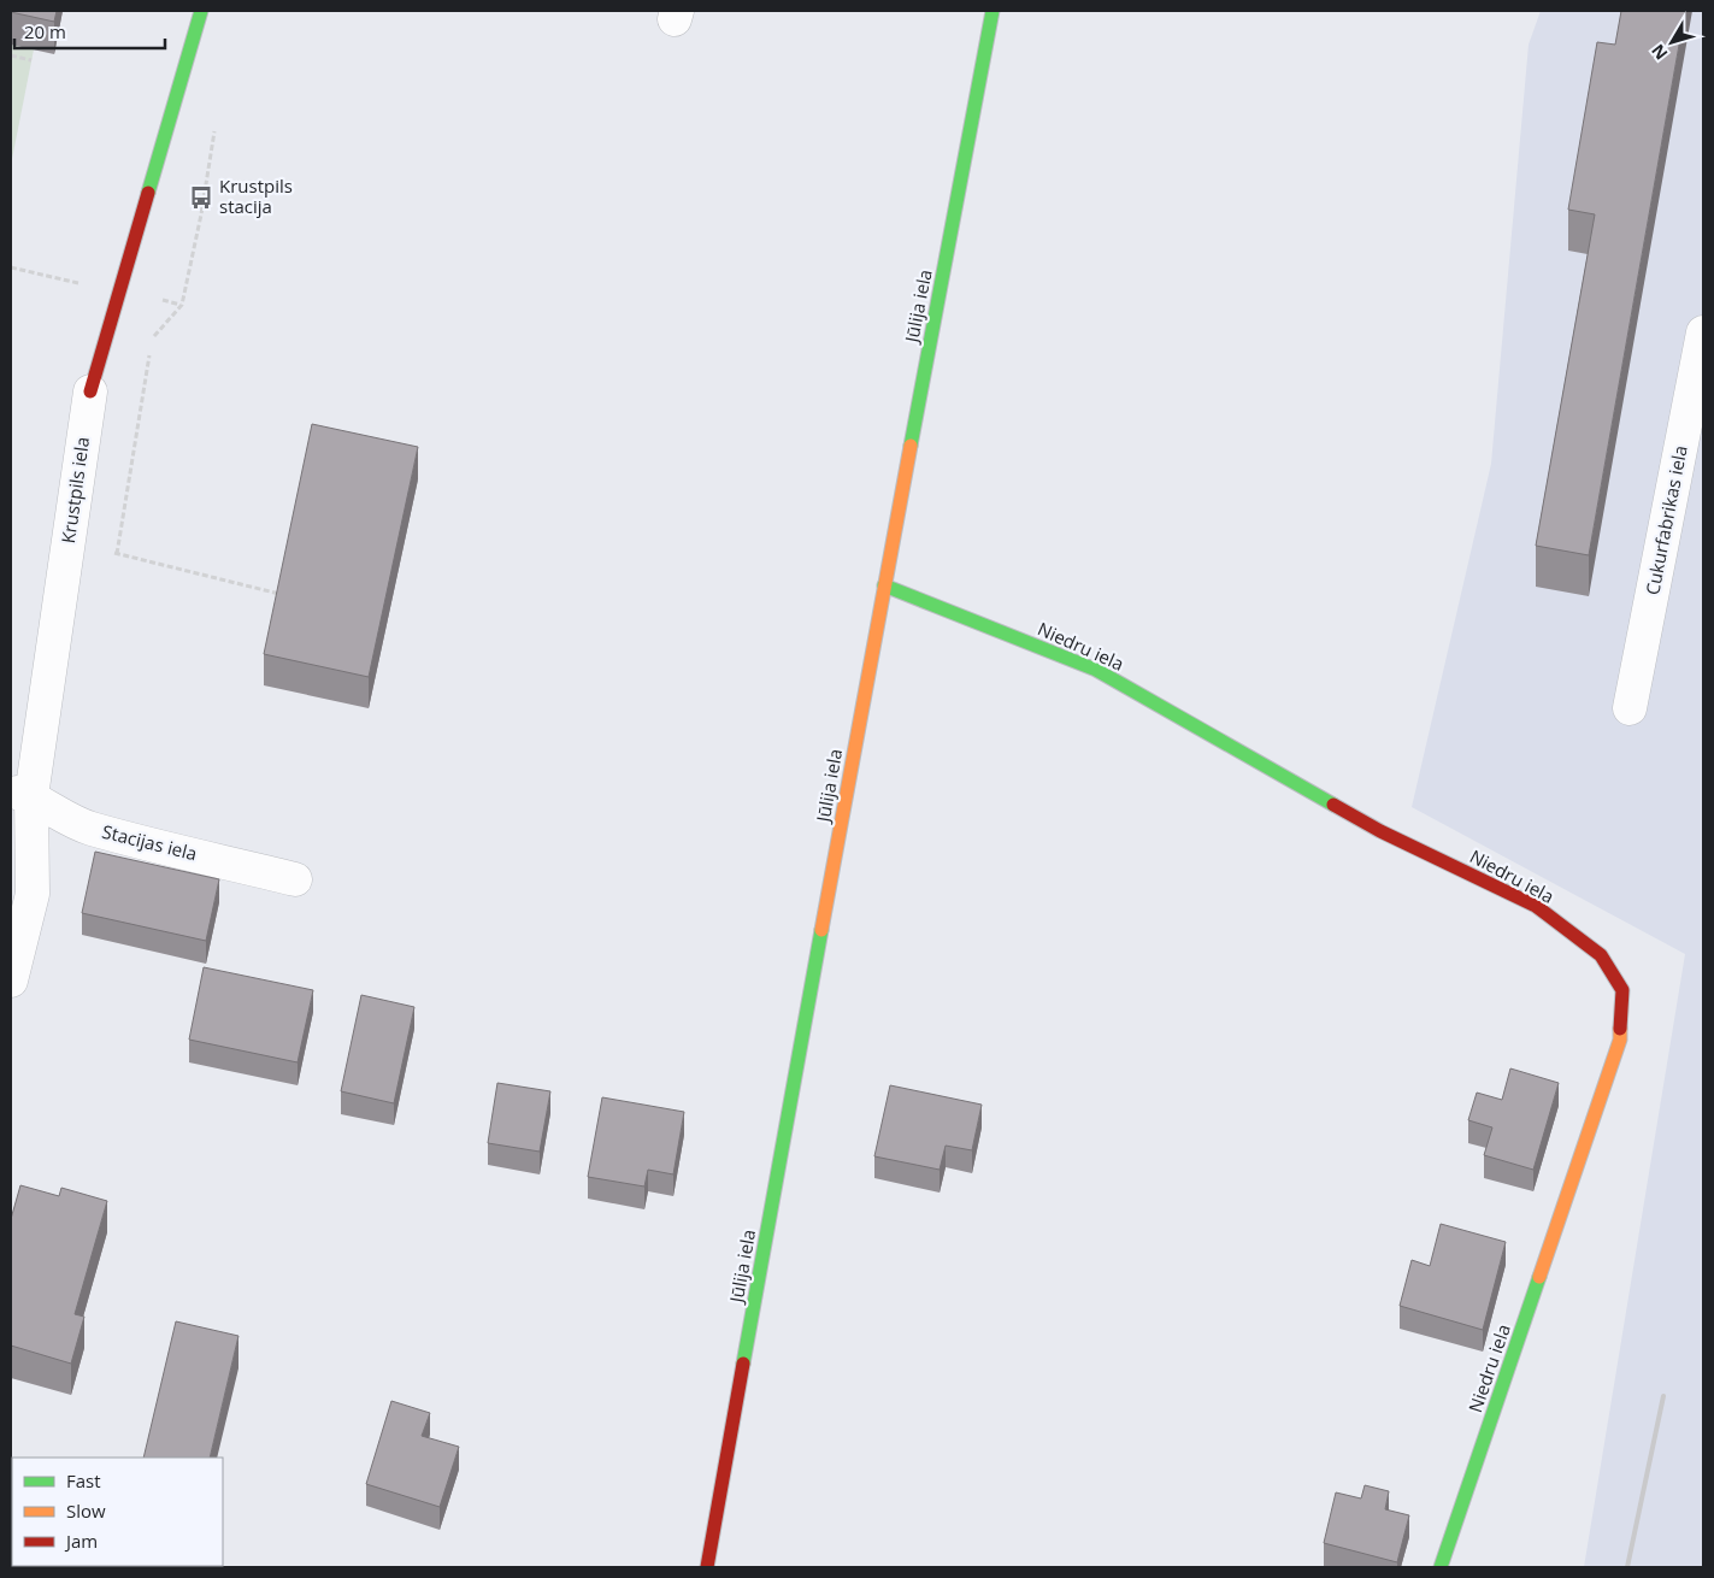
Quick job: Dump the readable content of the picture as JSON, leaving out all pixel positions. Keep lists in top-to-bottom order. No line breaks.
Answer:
{"streets":{"street":["Jūlija iela","Krustpils iela","Cukurfabrikas iela","Niedru iela","Stacijas iela"]},"crossings":[["Jūlija iela","Niedru iela"],["Krustpils iela","Stacijas iela"]],"places":{"bus stop":["Krustpils stacija"]},"legend":["Fast","Slow","Jam"],"scale_bar":"20 m","north":"bottom left"}
